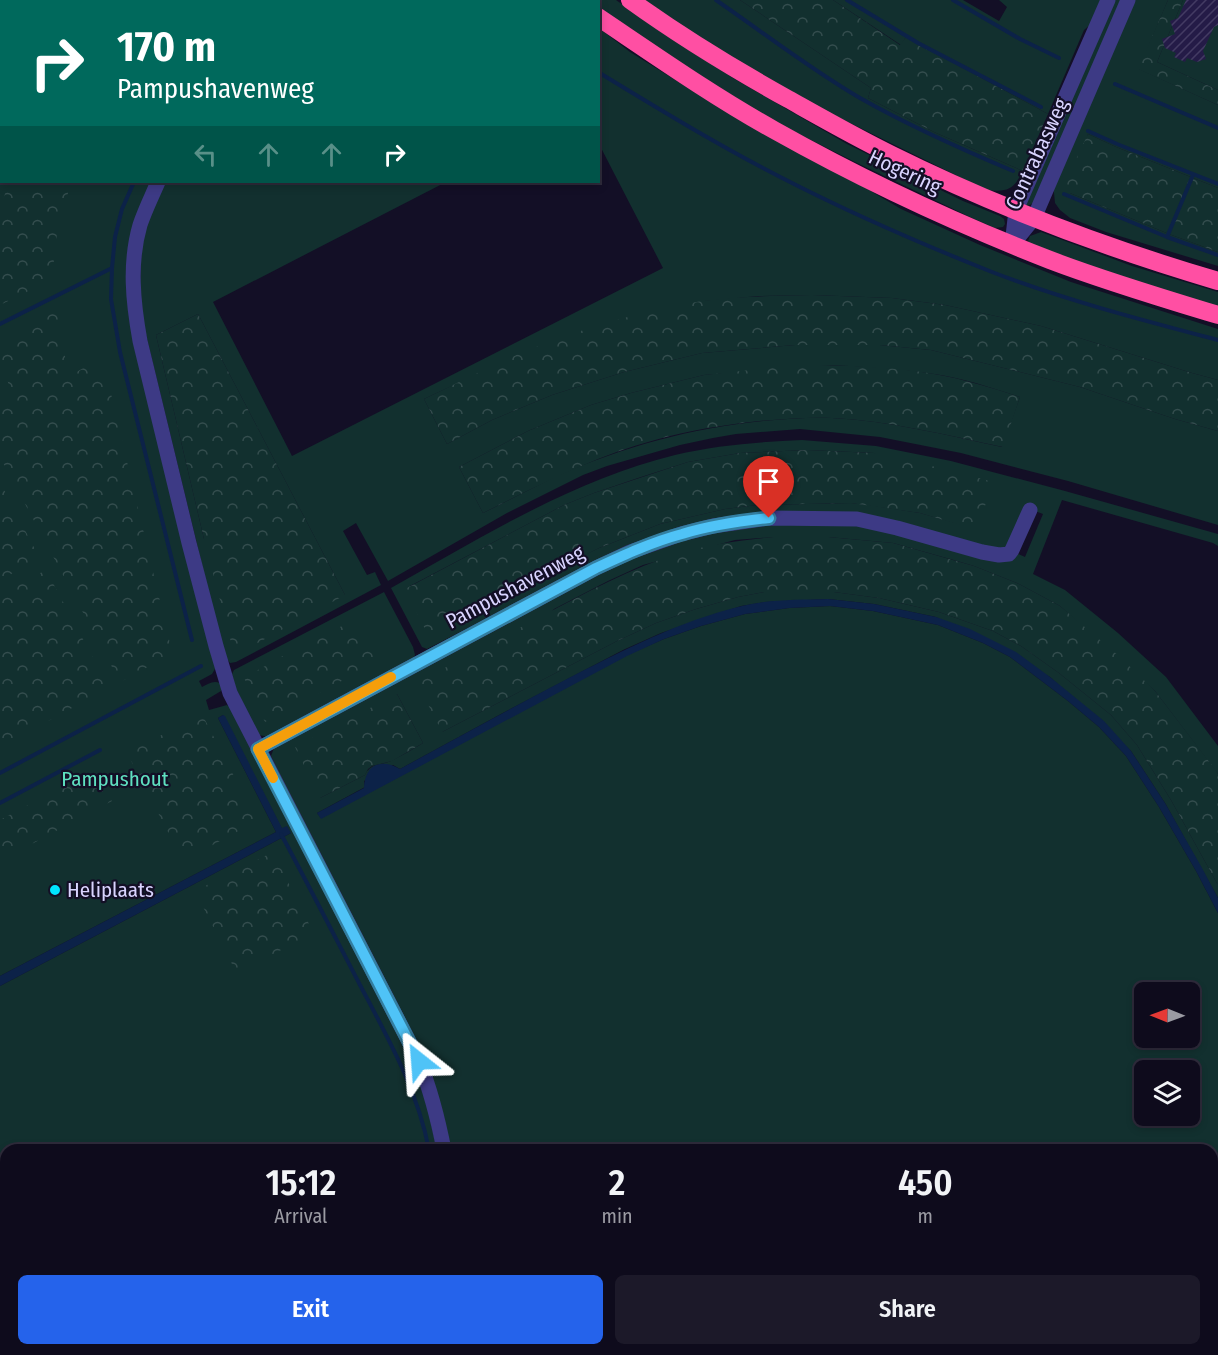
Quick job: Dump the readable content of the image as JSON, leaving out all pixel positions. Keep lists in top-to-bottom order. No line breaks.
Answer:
{"streets":{"highway":["Hogering"],"street":["Contrabasweg","Pampushavenweg"]},"crossings":[["Contrabasweg","Hogering"]],"parks":["Pampushout"],"places":["Heliplaats"],"north":"left","page":{"turn":["170 m","Pampushavenweg"],"eta":["15:12","Arrival","2","min","450","m"],"buttons":["Exit","Share"]}}
